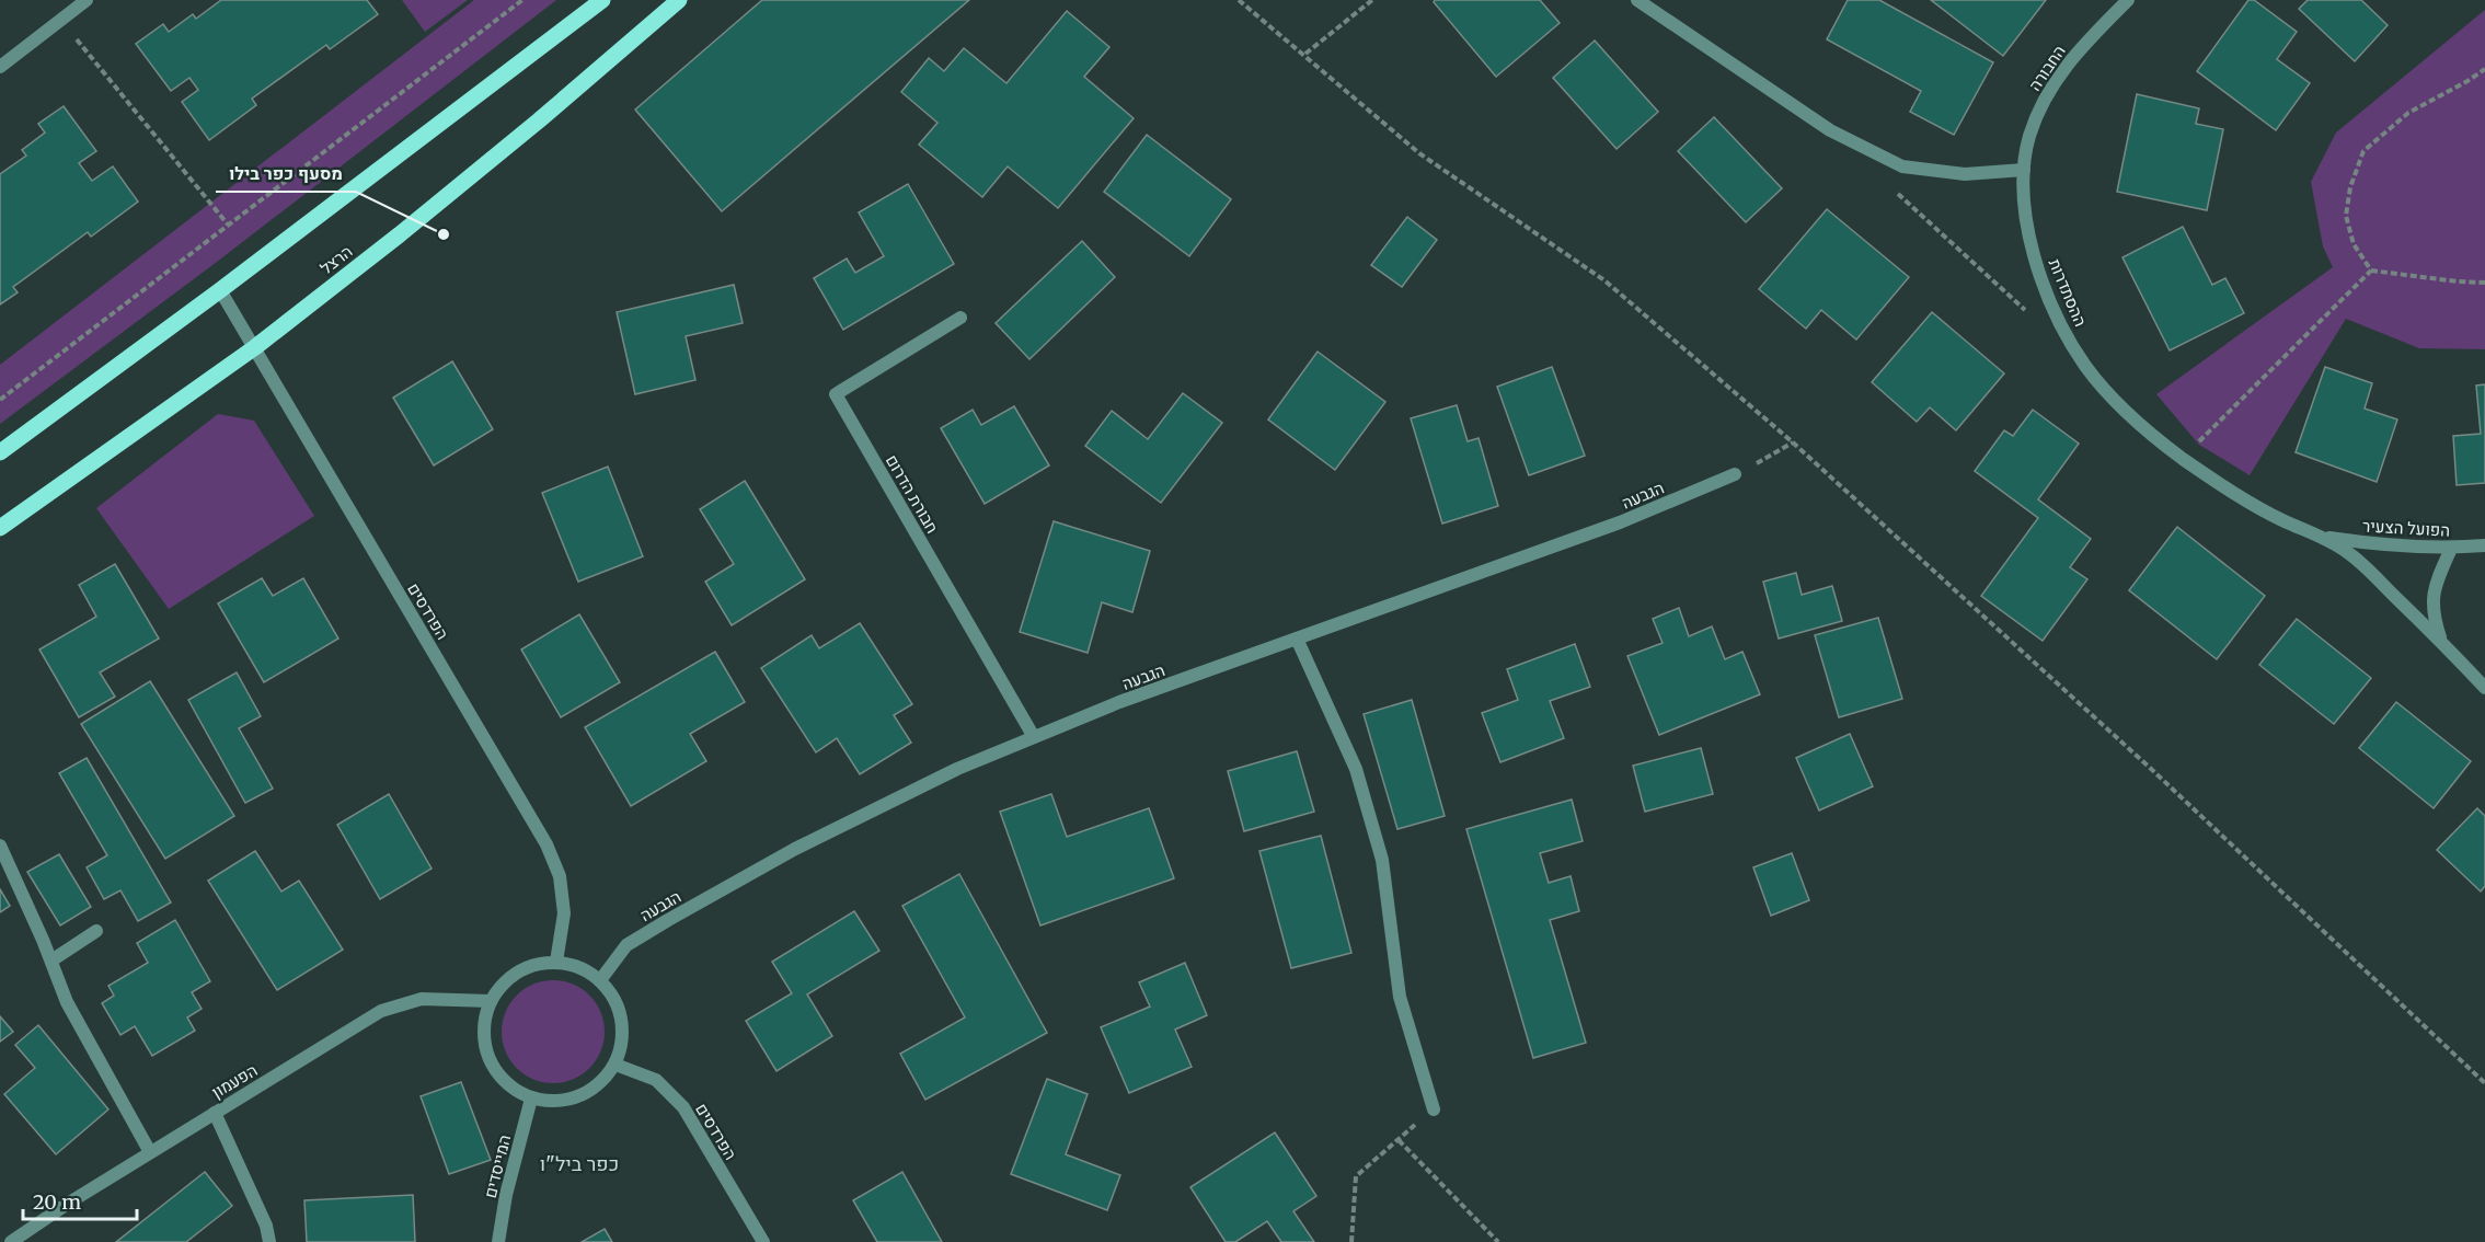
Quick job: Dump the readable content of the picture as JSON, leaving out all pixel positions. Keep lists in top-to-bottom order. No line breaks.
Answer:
{"streets":{"main road":["הרצל"],"street":["החבורה","ההסתדרות","חבורת הדרום","הגבעה","הפועל הצעיר","הפרדסים","הפעמון","המייסדים"]},"crossings":[["החבורה","ההסתדרות"],["הרצל","הפרדסים"],["ההסתדרות","הפועל הצעיר"],["חבורת הדרום","הגבעה"],["הגבעה","הפרדסים"],["הגבעה","הפעמון"],["הגבעה","המייסדים"],["הפרדסים","הפעמון"],["הפרדסים","המייסדים"],["הפעמון","המייסדים"]],"districts":["כפר ביל\"ו"],"places":["מסעף כפר בילו"],"scale_bar":"20 m"}
